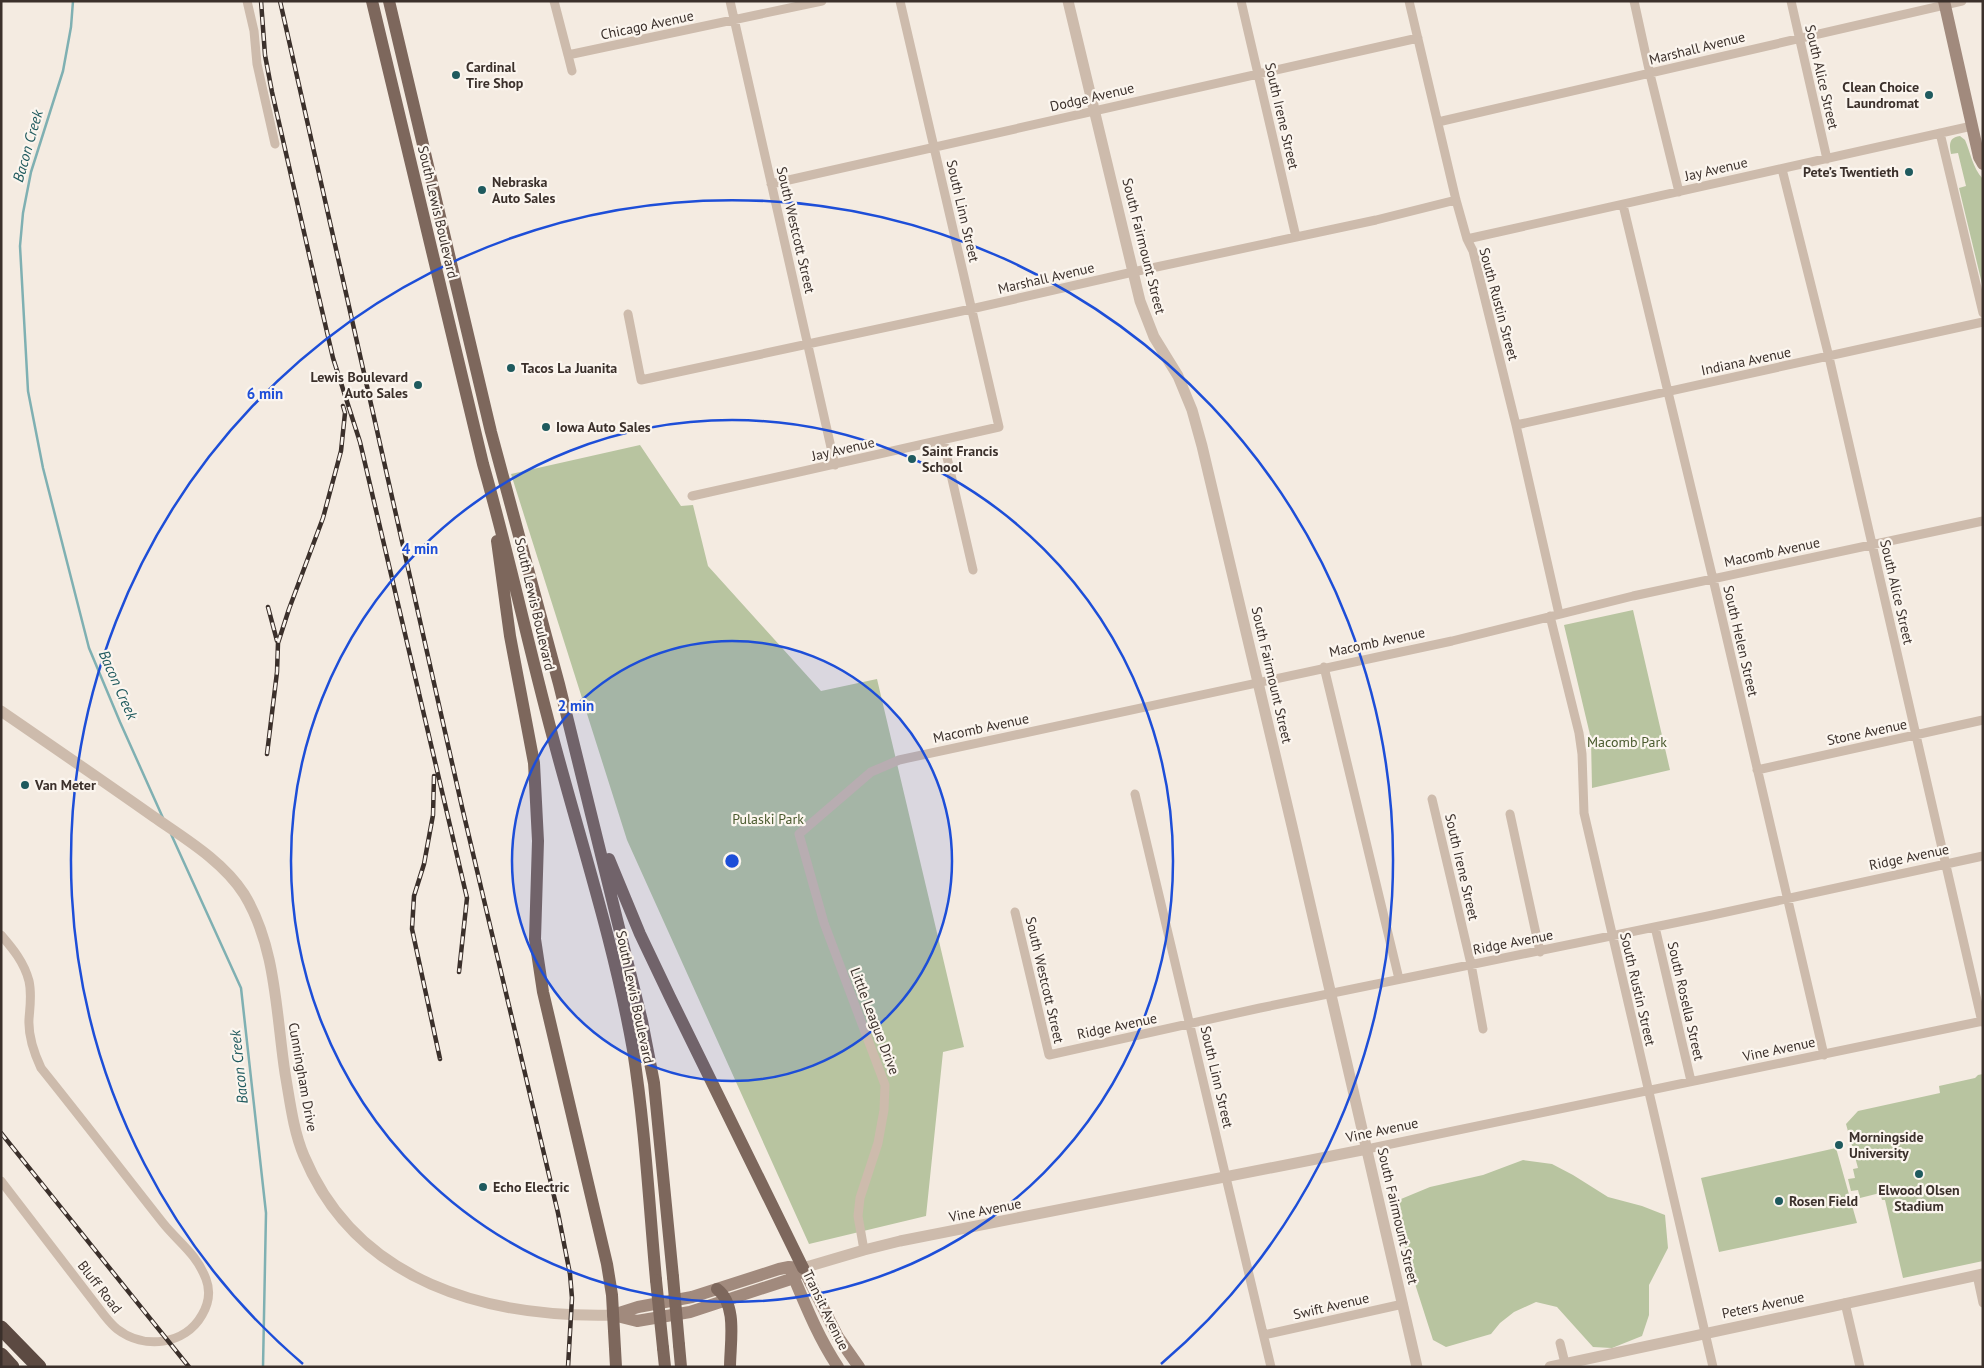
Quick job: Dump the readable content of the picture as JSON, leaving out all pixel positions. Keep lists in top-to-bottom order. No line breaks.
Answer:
{"streets":{"main road":["South Lewis Boulevard","Vine Avenue","Cunningham Drive","Transit Avenue"],"street":["Chicago Avenue","Marshall Avenue","South Alice Street","Dodge Avenue","South Irene Street","Jay Avenue","South Linn Street","South Westcott Street","South Fairmount Street","South Rustin Street","Indiana Avenue","Macomb Avenue","South Helen Street","Stone Avenue","Ridge Avenue","South Rosella Street","Little League Drive","Bluff Road","Peters Avenue","Swift Avenue"]},"crossings":[["Chicago Avenue","South Westcott Street"],["Marshall Avenue","South Alice Street"],["Marshall Avenue","South Irene Street"],["Marshall Avenue","South Linn Street"],["Marshall Avenue","South Westcott Street"],["Marshall Avenue","South Fairmount Street"],["Marshall Avenue","South Rustin Street"],["South Alice Street","Jay Avenue"],["South Alice Street","Indiana Avenue"],["South Alice Street","Macomb Avenue"],["South Alice Street","Stone Avenue"],["South Alice Street","Ridge Avenue"],["South Alice Street","Vine Avenue"],["Dodge Avenue","South Irene Street"],["Dodge Avenue","South Linn Street"],["Dodge Avenue","South Westcott Street"],["Dodge Avenue","South Fairmount Street"],["Dodge Avenue","South Rustin Street"],["South Irene Street","Ridge Avenue"],["Jay Avenue","South Linn Street"],["Jay Avenue","South Westcott Street"],["Jay Avenue","South Rustin Street"],["Jay Avenue","South Helen Street"],["South Linn Street","Ridge Avenue"],["South Linn Street","Vine Avenue"],["South Linn Street","Swift Avenue"],["South Westcott Street","Ridge Avenue"],["South Fairmount Street","Macomb Avenue"],["South Fairmount Street","Ridge Avenue"],["South Fairmount Street","Vine Avenue"],["South Fairmount Street","Swift Avenue"],["South Rustin Street","Indiana Avenue"],["South Rustin Street","Macomb Avenue"],["South Rustin Street","Ridge Avenue"],["South Rustin Street","Vine Avenue"],["South Rustin Street","Peters Avenue"],["Indiana Avenue","South Helen Street"],["Macomb Avenue","South Helen Street"],["Macomb Avenue","Little League Drive"],["South Helen Street","Stone Avenue"],["South Helen Street","Ridge Avenue"],["South Helen Street","Vine Avenue"],["Ridge Avenue","South Rosella Street"],["South Rosella Street","Vine Avenue"],["Little League Drive","Vine Avenue"],["Vine Avenue","Cunningham Drive"],["Vine Avenue","Transit Avenue"],["Cunningham Drive","Transit Avenue"]],"water":["Bacon Creek"],"parks":["Macomb Park","Pulaski Park"],"places":["Cardinal Tire Shop","Clean Choice Laundromat","Pete’s Twentieth","Nebraska Auto Sales","Tacos La Juanita","Lewis Boulevard Auto Sales","Iowa Auto Sales","Saint Francis School","Van Meter","Morningside University","Elwood Olsen Stadium","Echo Electric","Rosen Field"],"rings":["6 min","4 min","2 min"]}
